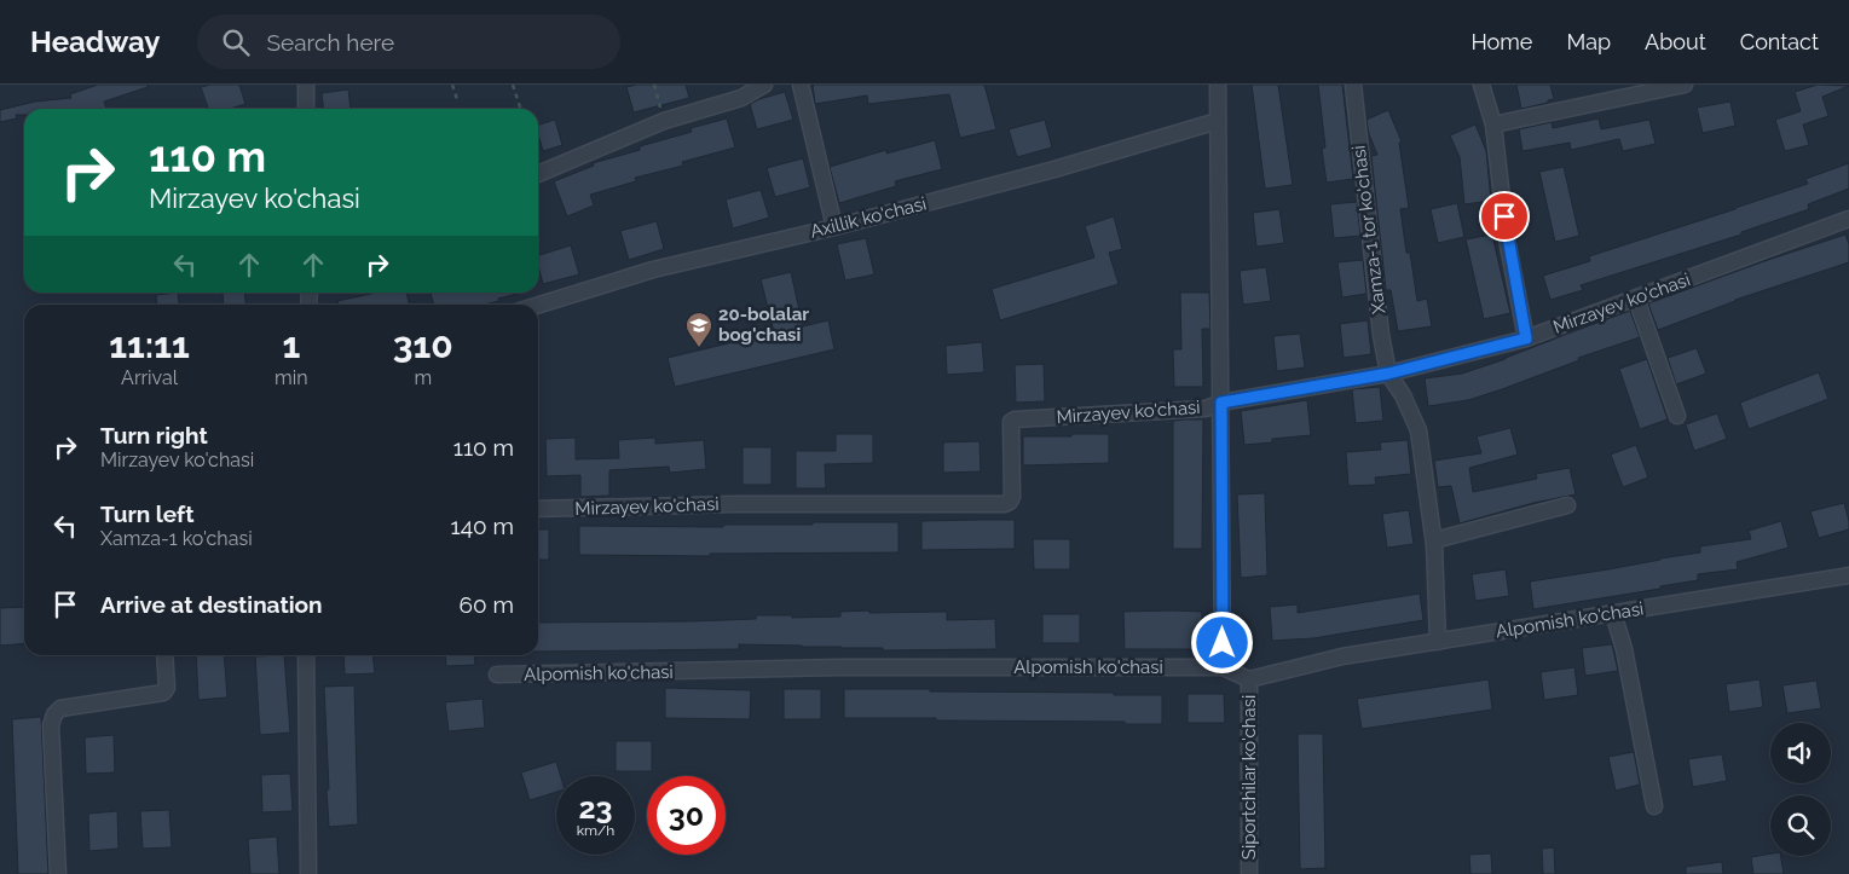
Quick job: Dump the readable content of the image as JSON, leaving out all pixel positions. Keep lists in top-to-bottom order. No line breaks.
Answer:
{"streets":{"street":["Axillik ko'chasi","Xamza-1 tor ko'chasi","Mirzayev ko'chasi","Alpomish ko'chasi","Siportchilar ko'chasi"]},"crossings":[["Xamza-1 tor ko'chasi","Mirzayev ko'chasi"],["Alpomish ko'chasi","Siportchilar ko'chasi"]],"places":{"school or university":["20-bolalar bog'chasi"]},"page":{"header":"Headway","search":"Search here","nav":["Home","Map","About","Contact"],"turn":["110 m","Mirzayev ko'chasi"],"eta":["11:11","Arrival","1","min","310","m"],"list":[{"name":"Turn right","note":"Mirzayev ko'chasi","value":"110 m"},{"name":"Turn left","note":"Xamza-1 ko'chasi","value":"140 m"},{"name":"Arrive at destination","value":"60 m"}],"speed":"23 km/h","limit":"30"}}
